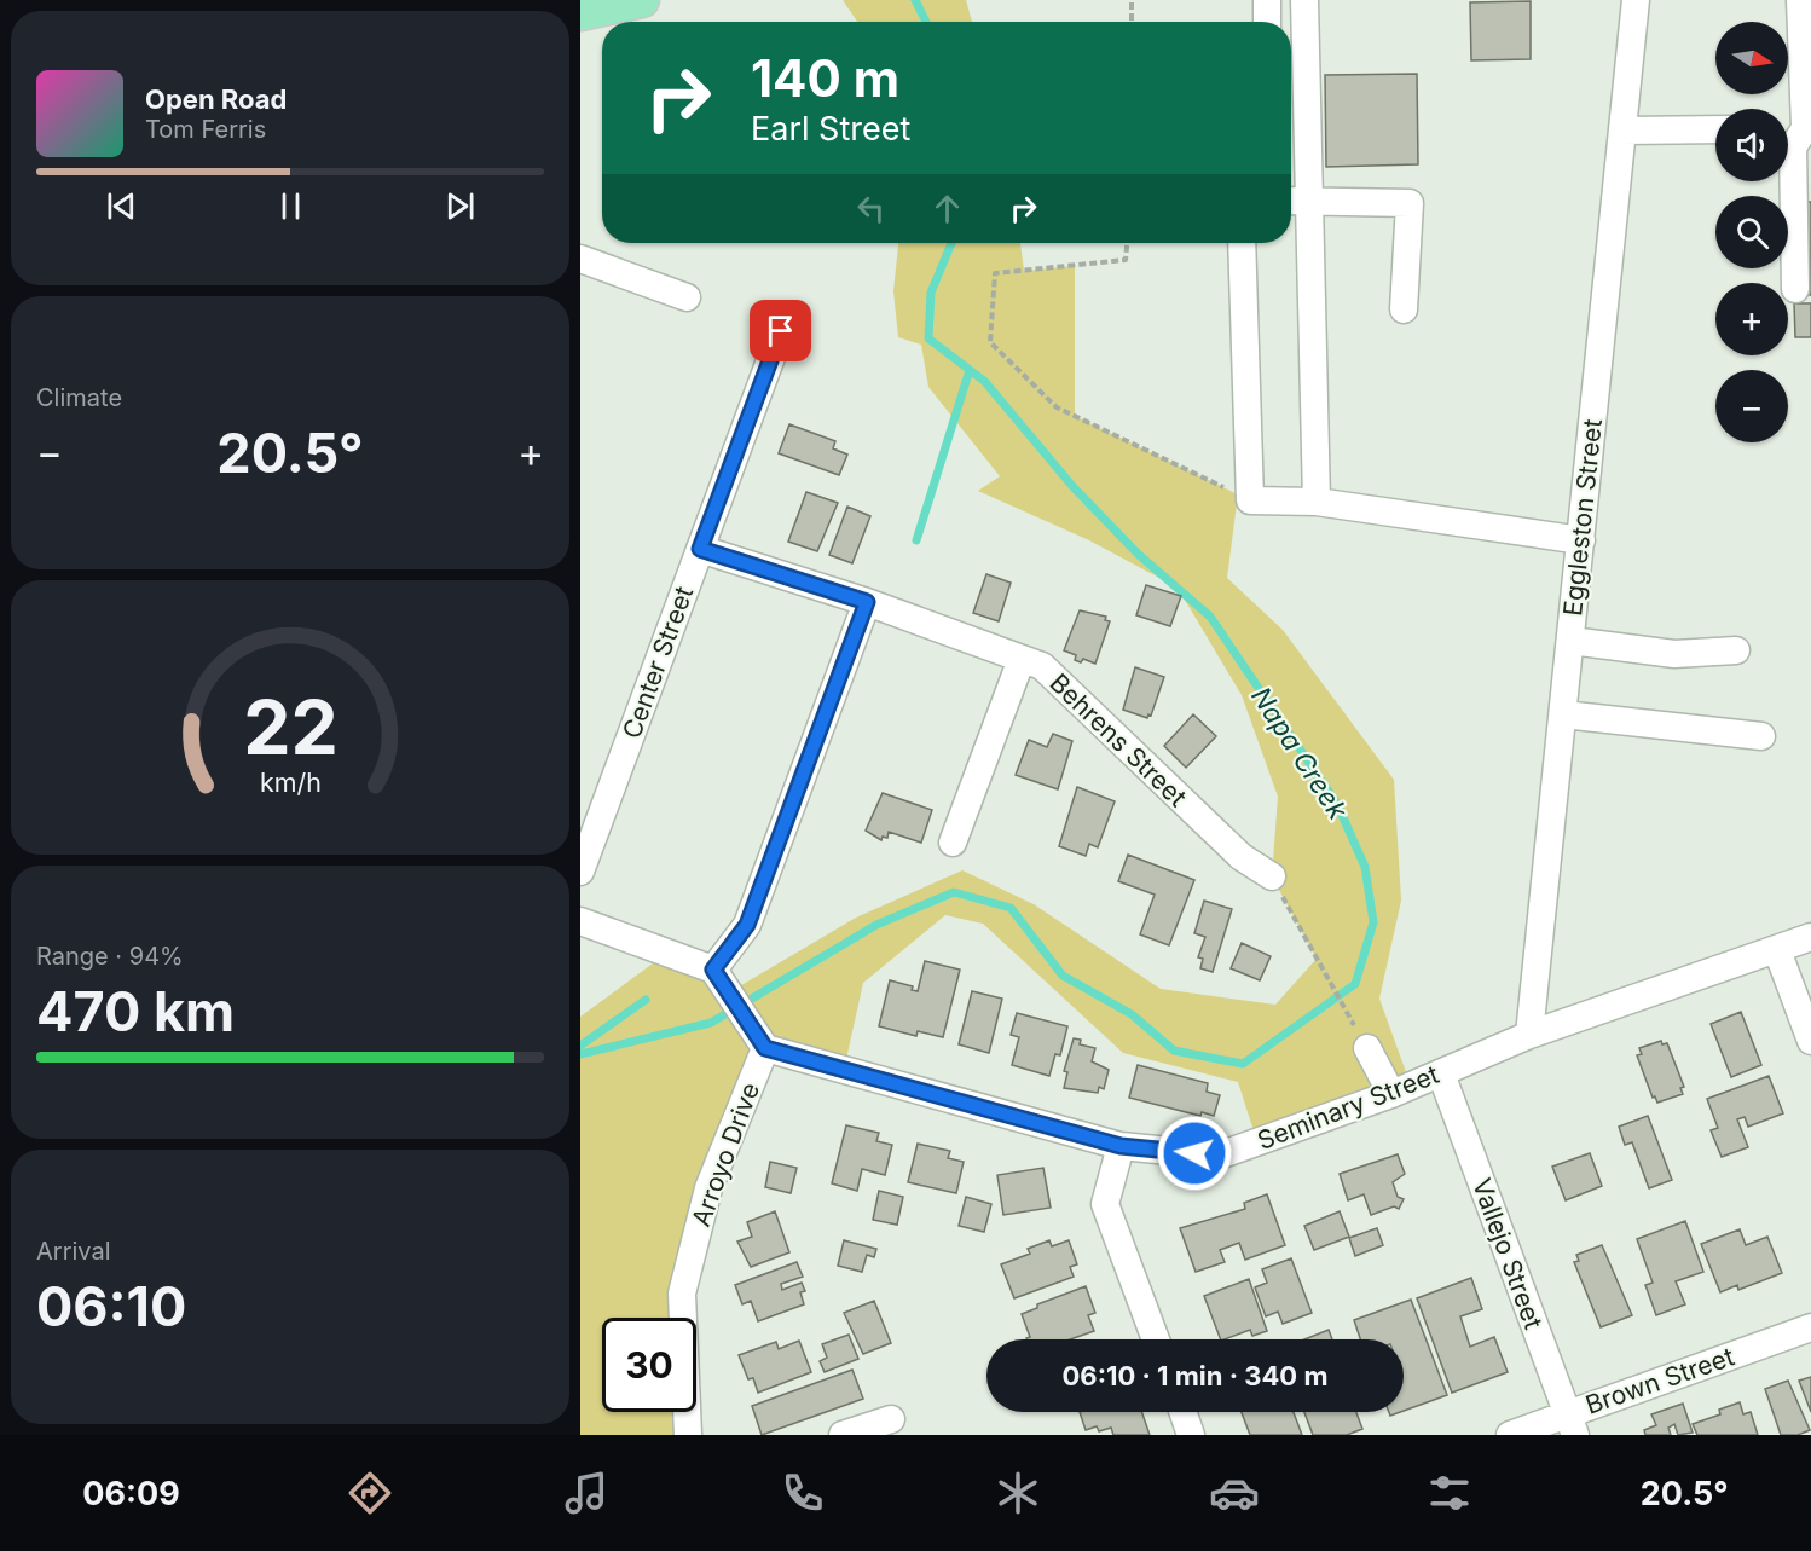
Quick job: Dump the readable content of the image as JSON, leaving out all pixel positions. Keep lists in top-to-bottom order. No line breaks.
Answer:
{"streets":{"street":["Eggleston Street","Center Street","Behrens Street","Seminary Street","Arroyo Drive","Vallejo Street","Brown Street"]},"crossings":[["Eggleston Street","Seminary Street"],["Center Street","Behrens Street"],["Seminary Street","Arroyo Drive"],["Seminary Street","Vallejo Street"],["Vallejo Street","Brown Street"]],"water":["Napa Creek"],"north":"right","page":{"map_buttons":["+","−"],"turn":["140 m","Earl Street"],"song":["Open Road","Tom Ferris"],"tile":["Climate",["Range · 94%","470 km"],["Arrival","06:10"]],"heat":["−","20.5°","+"],"limit":"30","trip":"06:10 · 1 min · 340 m","tabs":["06:09","20.5°"],"gauge":["22","km/h"]}}
